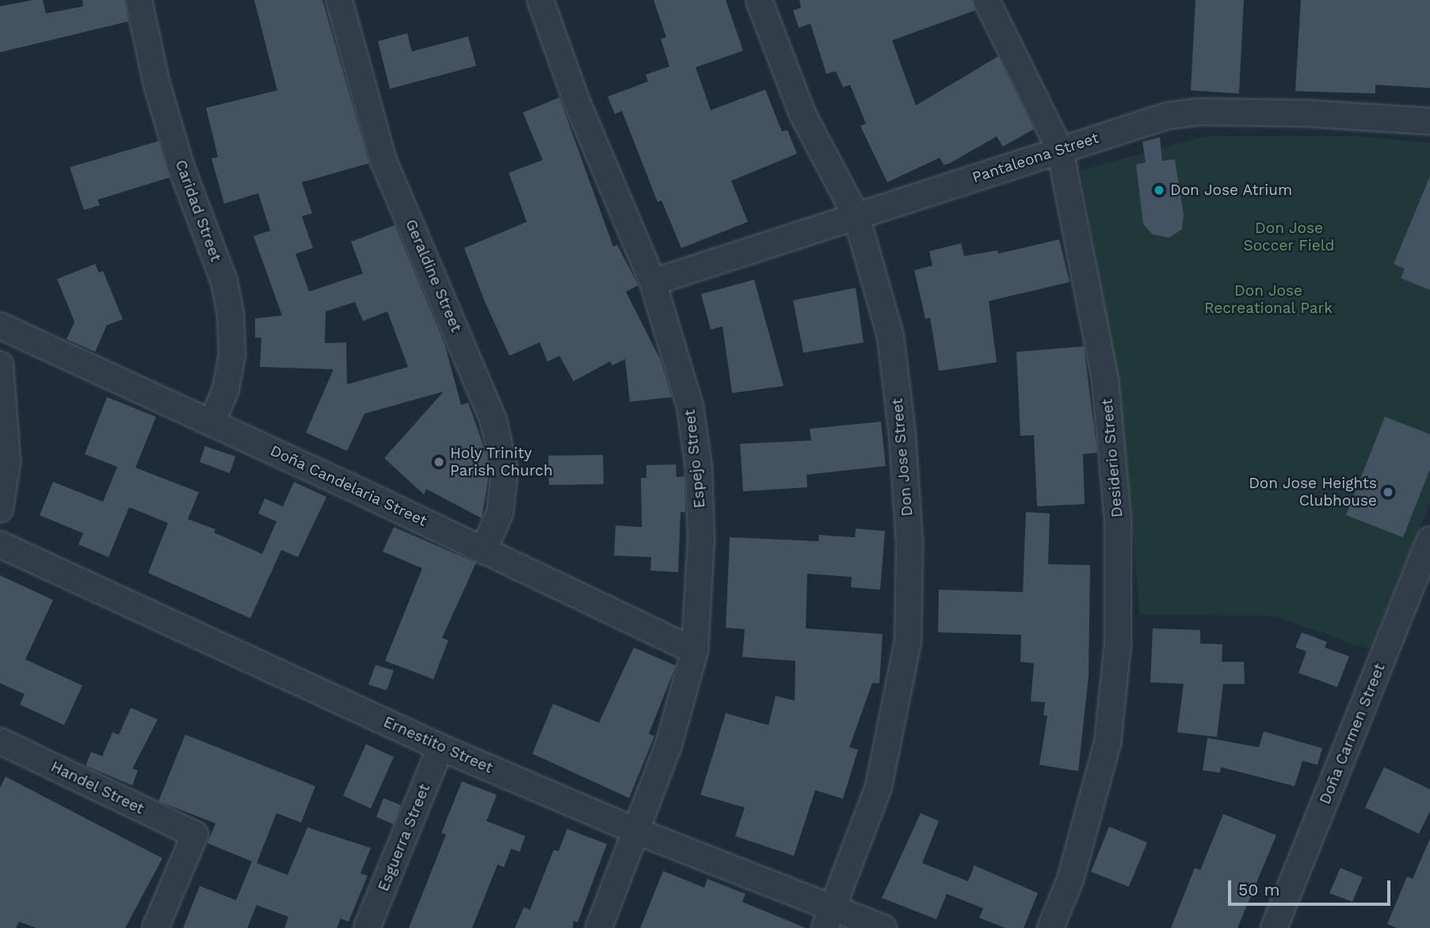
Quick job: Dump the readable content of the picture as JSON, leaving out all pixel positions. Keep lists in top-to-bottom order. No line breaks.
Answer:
{"streets":{"street":["Pantaleona Street","Caridad Street","Geraldine Street","Don Jose Street","Desiderio Street","Espejo Street","Doña Candelaria Street","Doña Carmen Street","Ernestito Street","Handel Street","Esguerra Street"]},"crossings":[["Pantaleona Street","Don Jose Street"],["Pantaleona Street","Desiderio Street"],["Pantaleona Street","Espejo Street"],["Caridad Street","Doña Candelaria Street"],["Geraldine Street","Doña Candelaria Street"],["Don Jose Street","Ernestito Street"],["Espejo Street","Doña Candelaria Street"],["Espejo Street","Ernestito Street"],["Ernestito Street","Esguerra Street"]],"parks":["Don Jose Soccer Field","Don Jose Recreational Park"],"places":["Don Jose Atrium","Holy Trinity Parish Church","Don Jose Heights Clubhouse"],"scale_bar":"50 m"}
